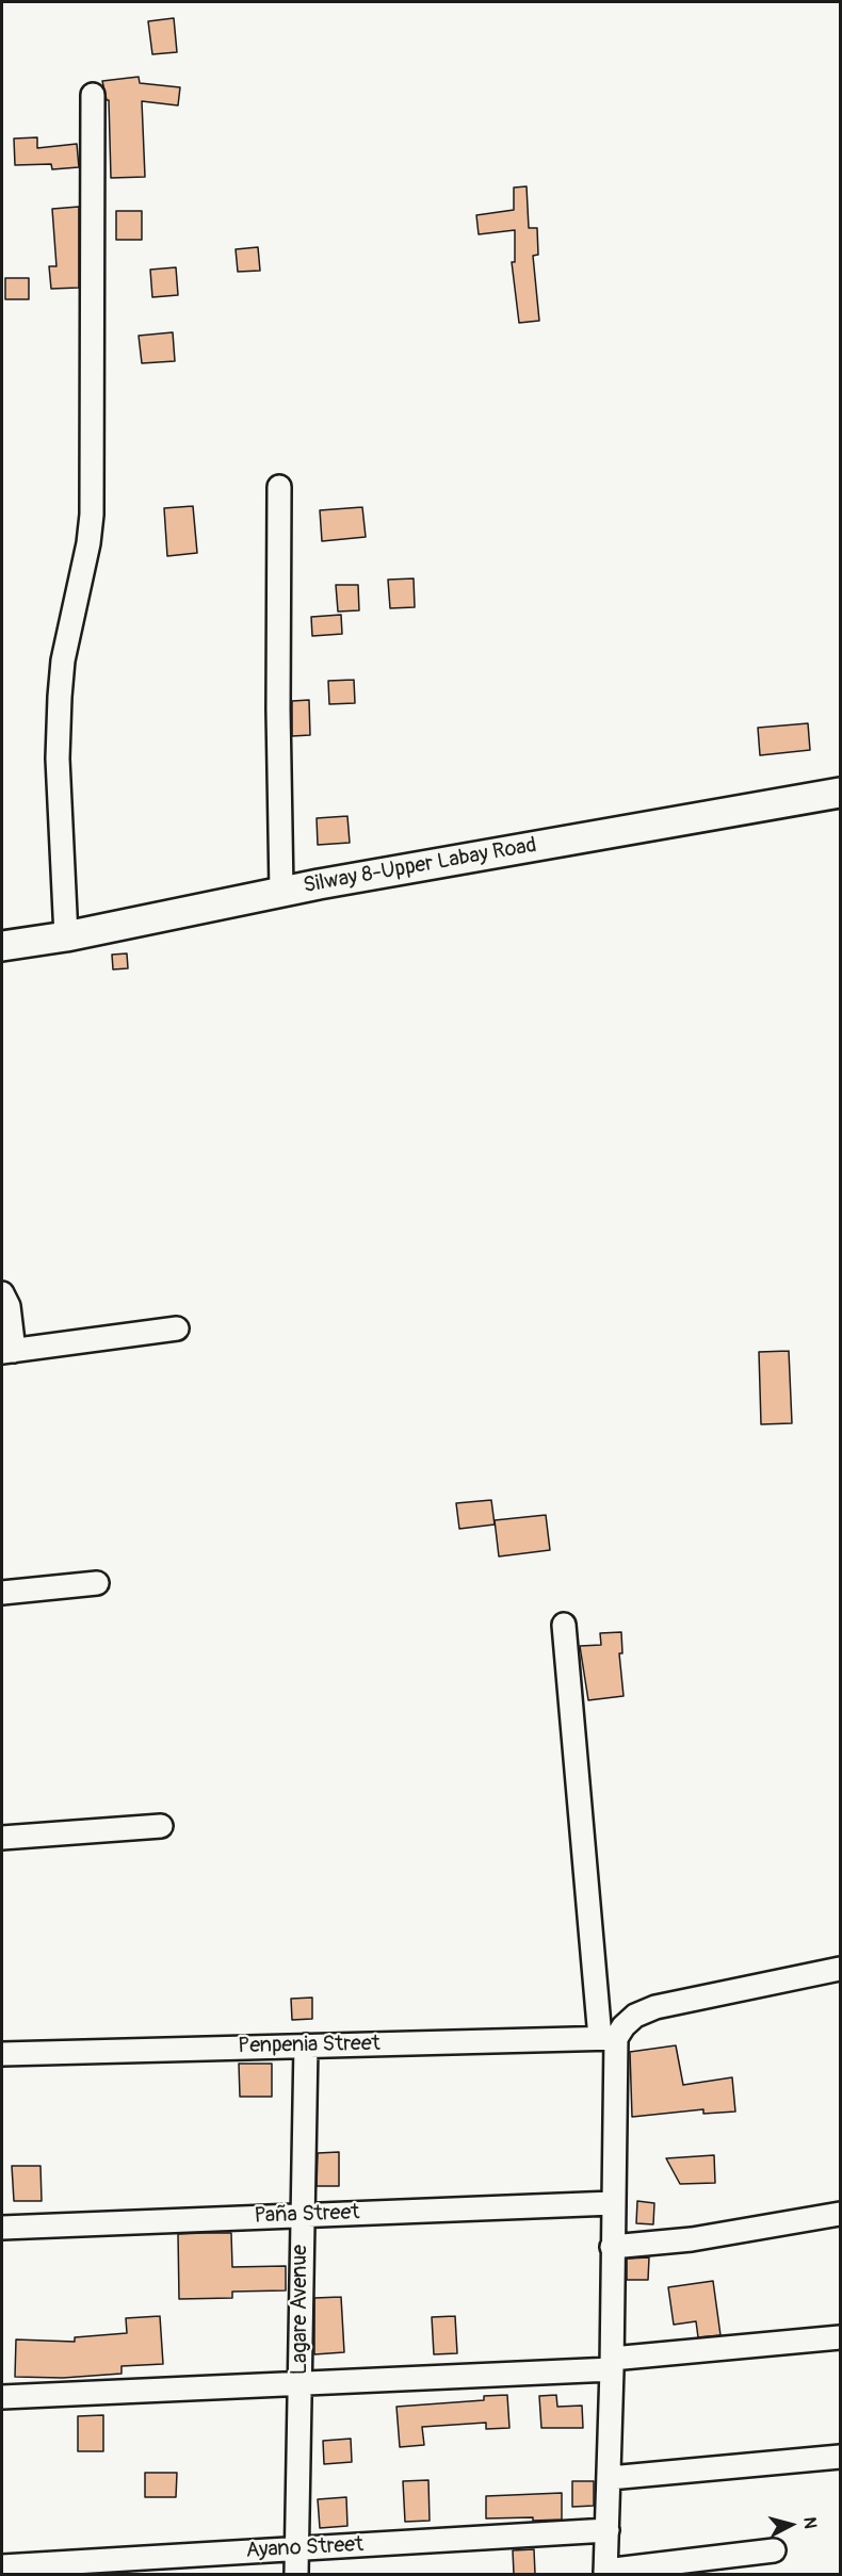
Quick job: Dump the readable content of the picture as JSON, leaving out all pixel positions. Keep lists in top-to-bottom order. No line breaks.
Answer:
{"streets":{"main road":["Silway 8-Upper Labay Road"],"street":["Penpenia Street","Paña Street","Lagare Avenue","Ayano Street"]},"crossings":[["Penpenia Street","Lagare Avenue"],["Paña Street","Lagare Avenue"],["Lagare Avenue","Ayano Street"]],"north":"right"}
